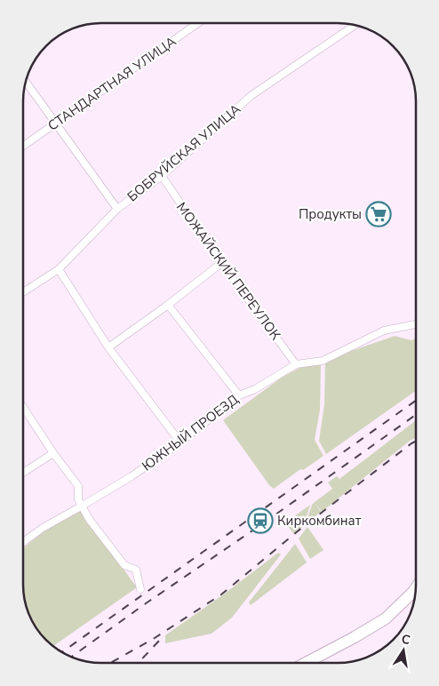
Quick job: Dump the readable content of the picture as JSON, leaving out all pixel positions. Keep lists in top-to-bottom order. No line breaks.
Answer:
{"streets":{"street":["СТАНДАРТНАЯ УЛИЦА","БОБРУЙСКАЯ УЛИЦА","МОЖАЙСКИЙ ПЕРЕУЛОК","ЮЖНЫЙ ПРОЕЗД"]},"crossings":[["БОБРУЙСКАЯ УЛИЦА","МОЖАЙСКИЙ ПЕРЕУЛОК"],["МОЖАЙСКИЙ ПЕРЕУЛОК","ЮЖНЫЙ ПРОЕЗД"]],"places":{"supermarket":["Продукты"],"station":["Киркомбинат"]},"north":"top"}
